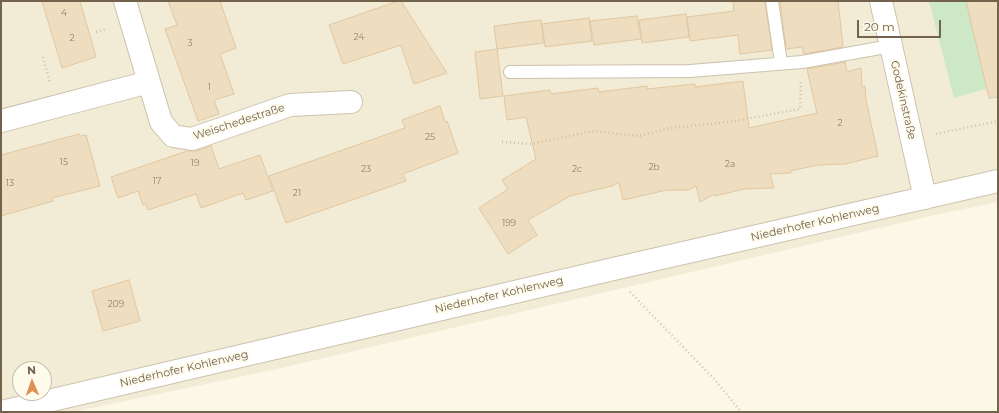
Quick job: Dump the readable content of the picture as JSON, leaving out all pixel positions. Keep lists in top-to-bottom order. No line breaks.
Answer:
{"streets":{"street":["Godekinstraße","Weischedestraße","Niederhofer Kohlenweg"]},"crossings":[["Godekinstraße","Niederhofer Kohlenweg"]],"house_numbers":["4","24","2","3","1","2","25","15","19","2a","2b","23","2c","17","13","21","199","209"],"scale_bar":"20 m","north":"top"}
